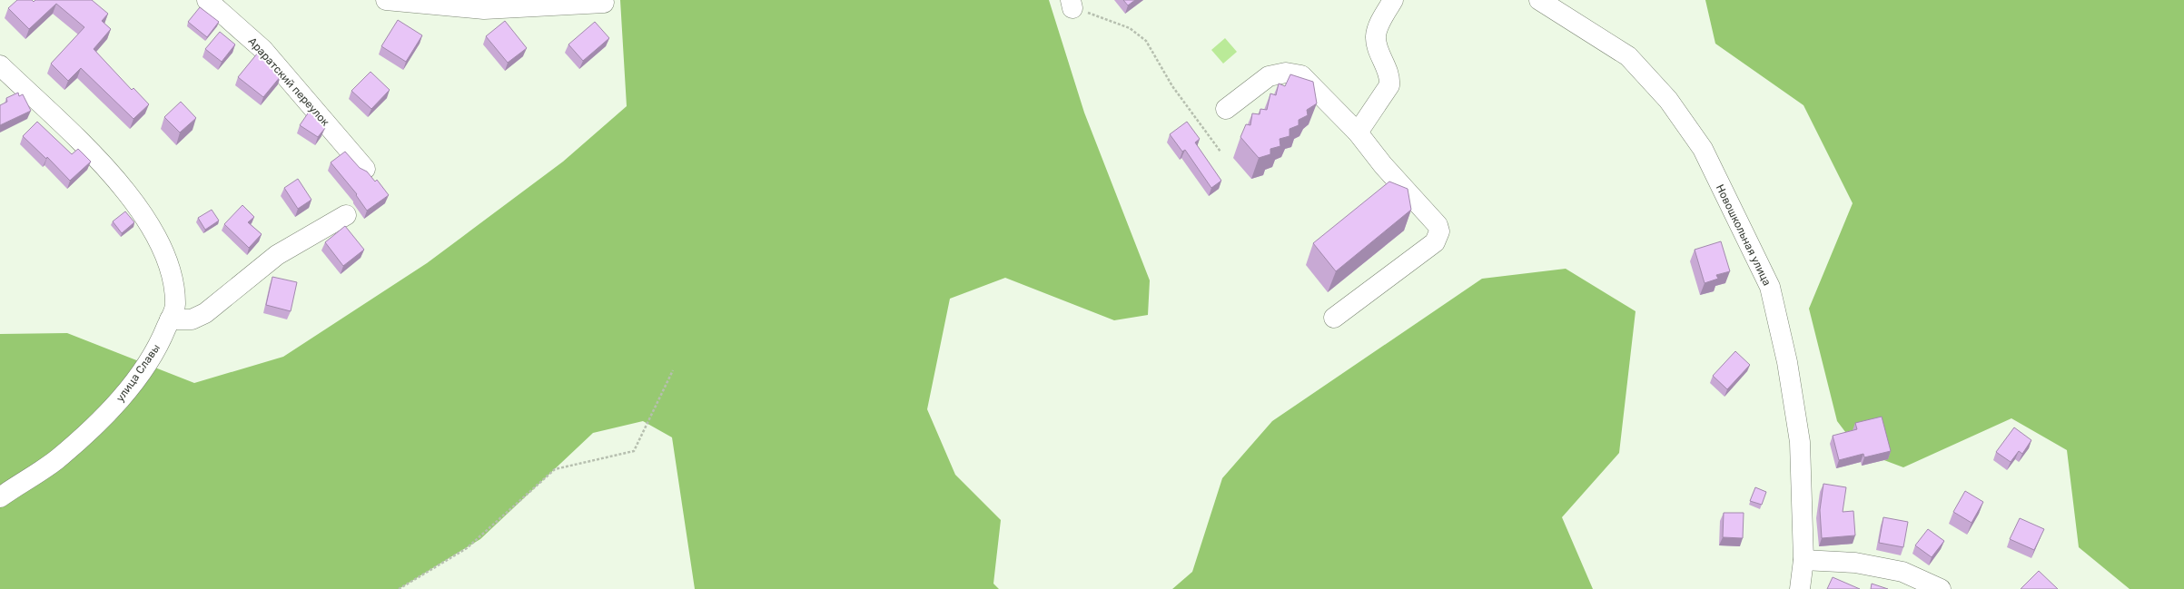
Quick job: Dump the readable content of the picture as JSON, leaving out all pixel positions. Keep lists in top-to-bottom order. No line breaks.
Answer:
{"streets":{"street":["Араратский переулок","Новошкольная улица","улица Славы"]}}
